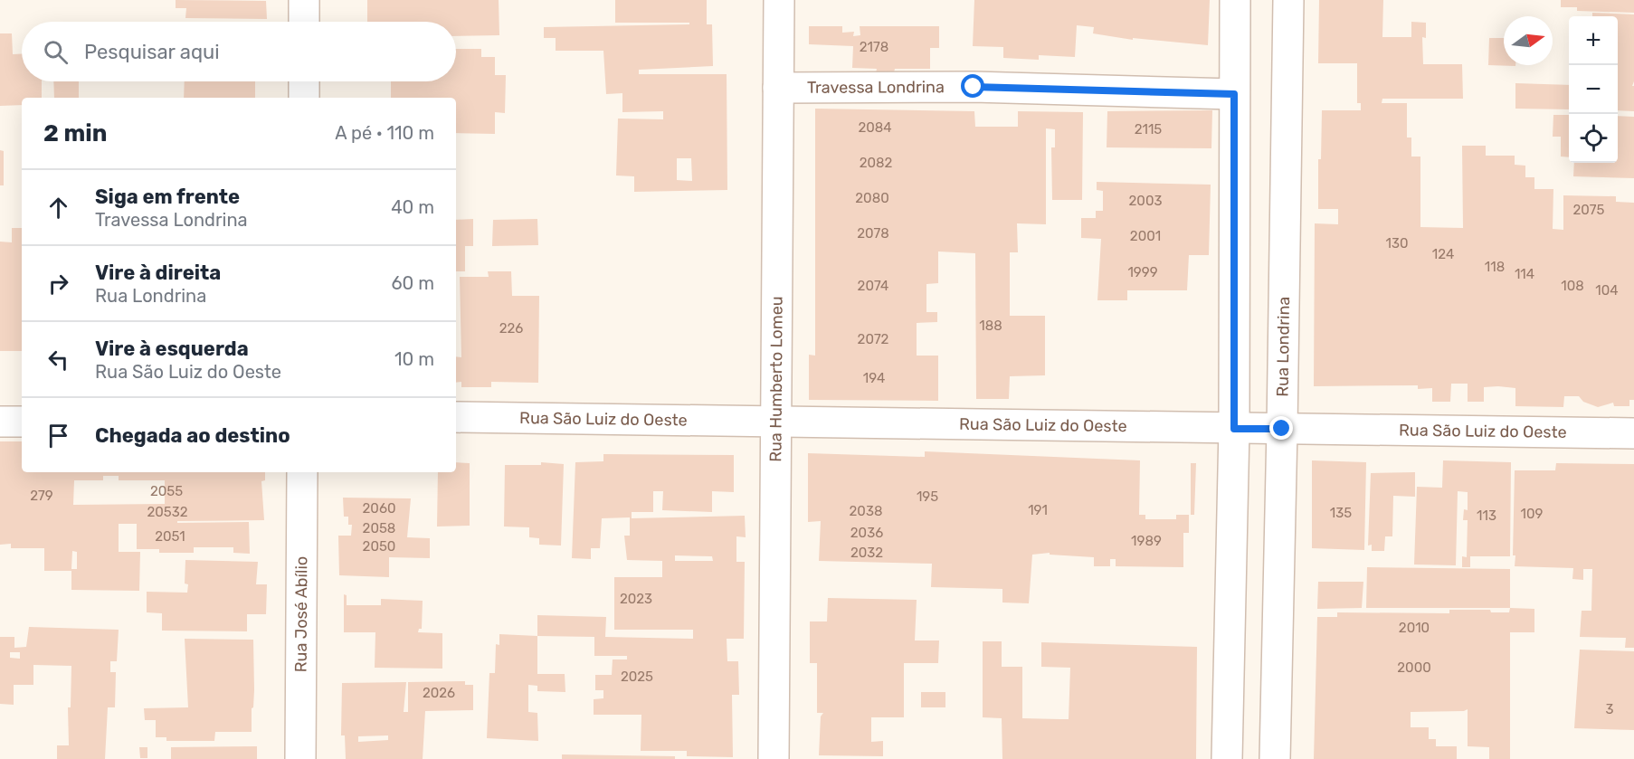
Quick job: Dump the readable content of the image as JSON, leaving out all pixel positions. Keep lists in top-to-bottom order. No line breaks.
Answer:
{"streets":{"street":["Travessa Londrina","Rua Londrina","Rua Humberto Lomeu","Rua São Luiz do Oeste","Rua José Abílio"]},"crossings":[["Travessa Londrina","Rua Humberto Lomeu"],["Rua Londrina","Rua São Luiz do Oeste"],["Rua Humberto Lomeu","Rua São Luiz do Oeste"]],"house_numbers":["2178","2084","2115","2082","2080","2003","2075","2078","2001","130","124","118","1999","114","2074","108","104","188","226","2072","194","2055","279","195","2060","191","2038","20532","135","109","113","2058","2036","2051","1989","2050","2032","2023","2010","2000","2025","2026","3"],"north":"right","page":{"map_buttons":["+","−"],"search":"Pesquisar aqui","heading":["2 min","A pé · 110 m"],"list":[["Siga em frente","Travessa Londrina","40 m"],["Vire à direita","Rua Londrina","60 m"],["Vire à esquerda","Rua São Luiz do Oeste","10 m"],"Chegada ao destino"]}}
